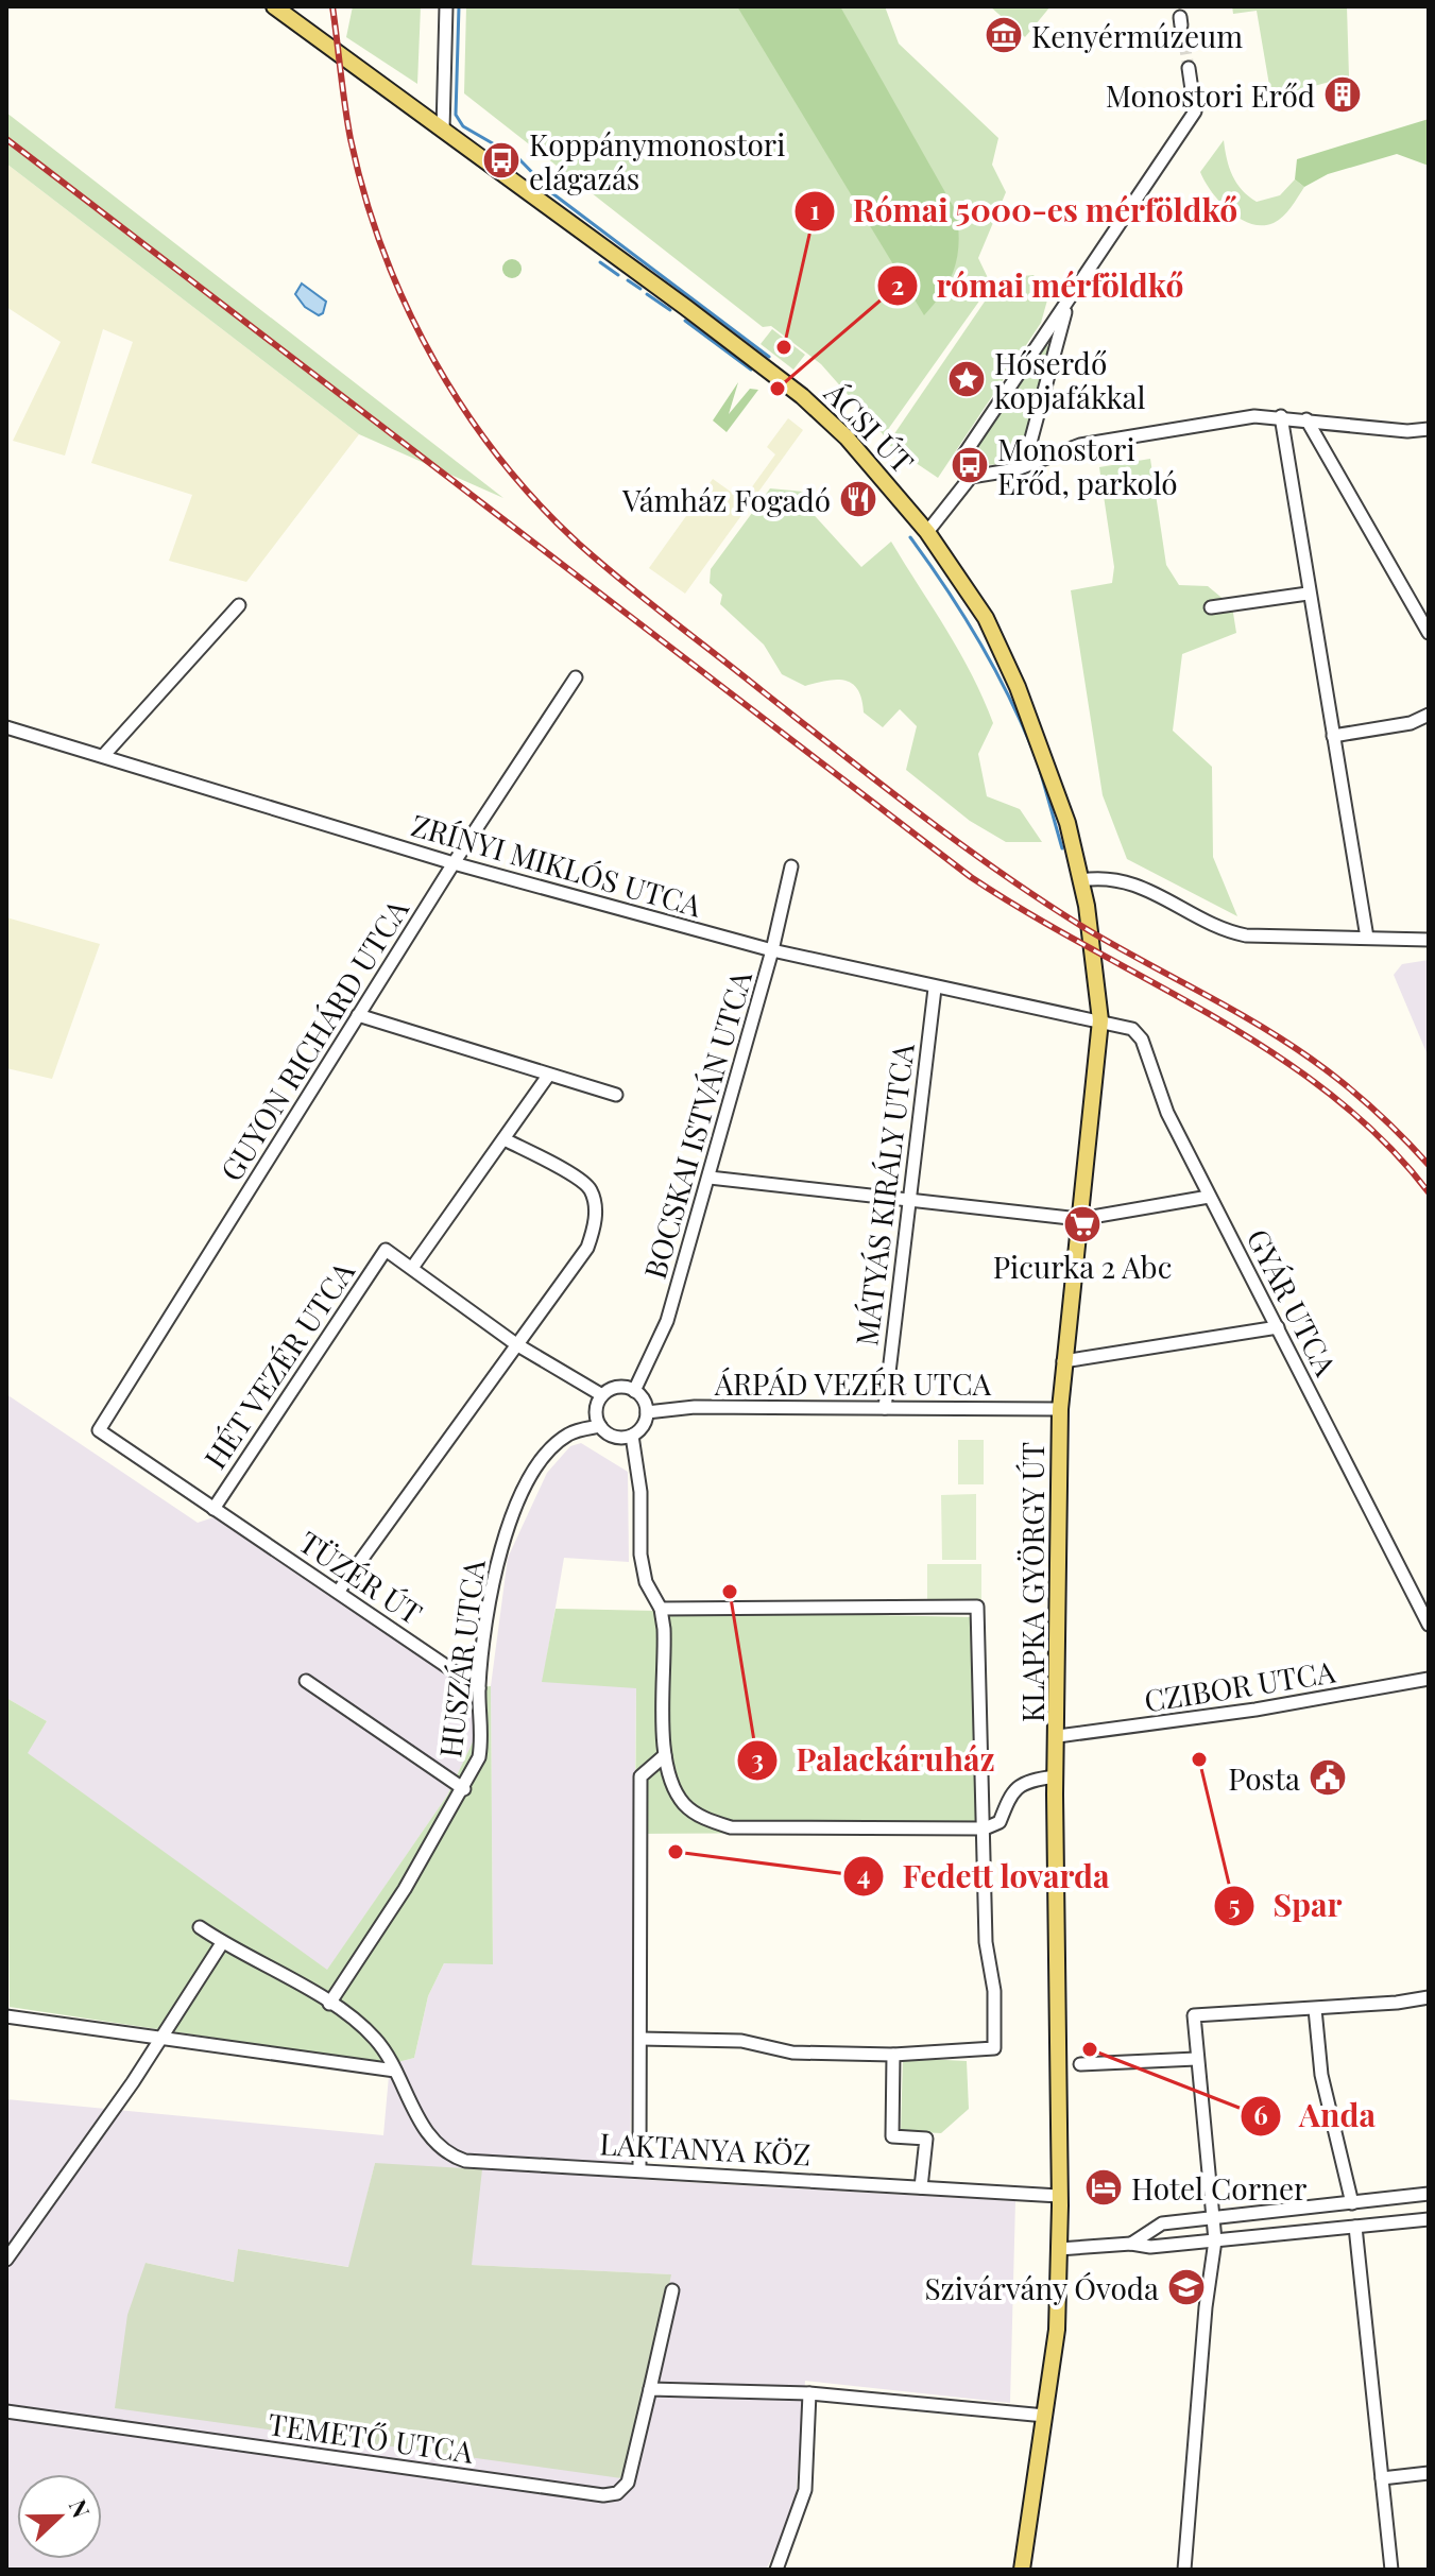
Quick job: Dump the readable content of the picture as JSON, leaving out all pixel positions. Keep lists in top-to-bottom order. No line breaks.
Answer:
{"streets":{"main road":["ÁCSI ÚT","KLAPKA GYÖRGY ÚT"],"street":["ZRÍNYI MIKLÓS UTCA","GUYON RICHÁRD UTCA","BOCSKAI ISTVÁN UTCA","MÁTYÁS KIRÁLY UTCA","GYÁR UTCA","HÉT VEZÉR UTCA","ÁRPÁD VEZÉR UTCA","TÜZÉR ÚT","HUSZÁR UTCA","CZIBOR UTCA","LAKTANYA KÖZ","TEMETŐ UTCA"]},"crossings":[["ÁCSI ÚT","KLAPKA GYÖRGY ÚT"],["ZRÍNYI MIKLÓS UTCA","GUYON RICHÁRD UTCA"],["ZRÍNYI MIKLÓS UTCA","BOCSKAI ISTVÁN UTCA"],["ZRÍNYI MIKLÓS UTCA","MÁTYÁS KIRÁLY UTCA"],["ZRÍNYI MIKLÓS UTCA","GYÁR UTCA"],["ZRÍNYI MIKLÓS UTCA","KLAPKA GYÖRGY ÚT"],["GUYON RICHÁRD UTCA","TÜZÉR ÚT"],["BOCSKAI ISTVÁN UTCA","ÁRPÁD VEZÉR UTCA"],["BOCSKAI ISTVÁN UTCA","HUSZÁR UTCA"],["MÁTYÁS KIRÁLY UTCA","ÁRPÁD VEZÉR UTCA"],["GYÁR UTCA","KLAPKA GYÖRGY ÚT"],["HÉT VEZÉR UTCA","TÜZÉR ÚT"],["ÁRPÁD VEZÉR UTCA","KLAPKA GYÖRGY ÚT"],["ÁRPÁD VEZÉR UTCA","HUSZÁR UTCA"],["TÜZÉR ÚT","HUSZÁR UTCA"],["KLAPKA GYÖRGY ÚT","CZIBOR UTCA"],["KLAPKA GYÖRGY ÚT","LAKTANYA KÖZ"],["HUSZÁR UTCA","LAKTANYA KÖZ"]],"places":{"museum":["Kenyérmúzeum"],"building":["Monostori Erőd"],"bus stop":["Koppánymonostori elágazás","Monostori Erőd, parkoló"],"other":["Római 5000-es mérföldkő","római mérföldkő","Palackáruház","Spar","Fedett lovarda","Anda"],"place":["Hőserdő kopjafákkal"],"restaurant":["Vámház Fogadó"],"supermarket":["Picurka 2 Abc"],"public building":["Posta"],"hotel":["Hotel Corner"],"school or university":["Szivárvány Óvoda"]},"north":"right"}
